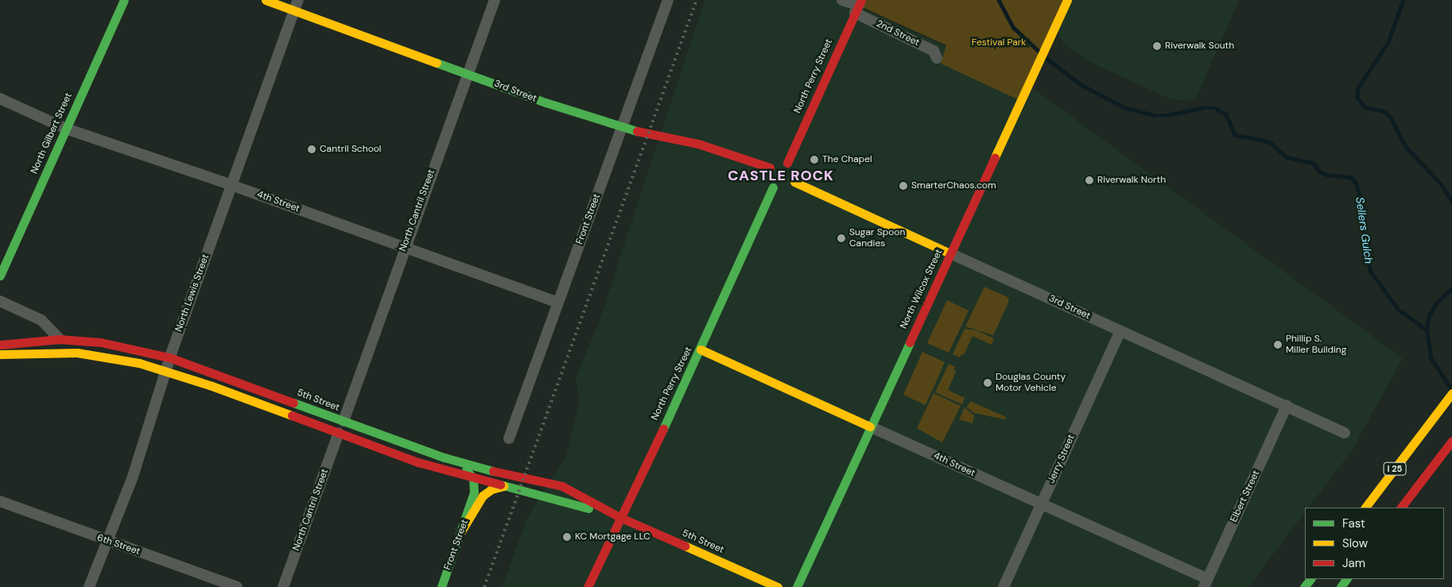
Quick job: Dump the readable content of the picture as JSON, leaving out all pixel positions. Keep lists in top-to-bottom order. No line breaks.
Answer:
{"streets":{"main road":["North Perry Street","3rd Street","North Gilbert Street","4th Street","Front Street","North Wilcox Street","5th Street","I 25"],"street":["2nd Street","North Cantril Street","North Lewis Street","Jerry Street","Elbert Street","6th Street"]},"crossings":[["2nd Street","North Perry Street"],["North Perry Street","3rd Street"],["North Perry Street","4th Street"],["North Perry Street","5th Street"],["3rd Street","North Cantril Street"],["3rd Street","Front Street"],["3rd Street","North Wilcox Street"],["3rd Street","North Lewis Street"],["3rd Street","Jerry Street"],["3rd Street","Elbert Street"],["North Gilbert Street","4th Street"],["4th Street","North Cantril Street"],["4th Street","Front Street"],["4th Street","North Wilcox Street"],["4th Street","North Lewis Street"],["4th Street","Jerry Street"],["4th Street","Elbert Street"],["North Cantril Street","5th Street"],["Front Street","5th Street"],["North Lewis Street","5th Street"],["North Lewis Street","6th Street"]],"districts":["CASTLE ROCK"],"water":["Sellers Gulch"],"parks":["Festival Park"],"places":["Riverwalk South","Cantril School","The Chapel","Riverwalk North","SmarterChaos.com","Sugar Spoon Candies","Phillip S. Miller Building","Douglas County Motor Vehicle","KC Mortgage LLC"],"legend":["Fast","Slow","Jam"]}
